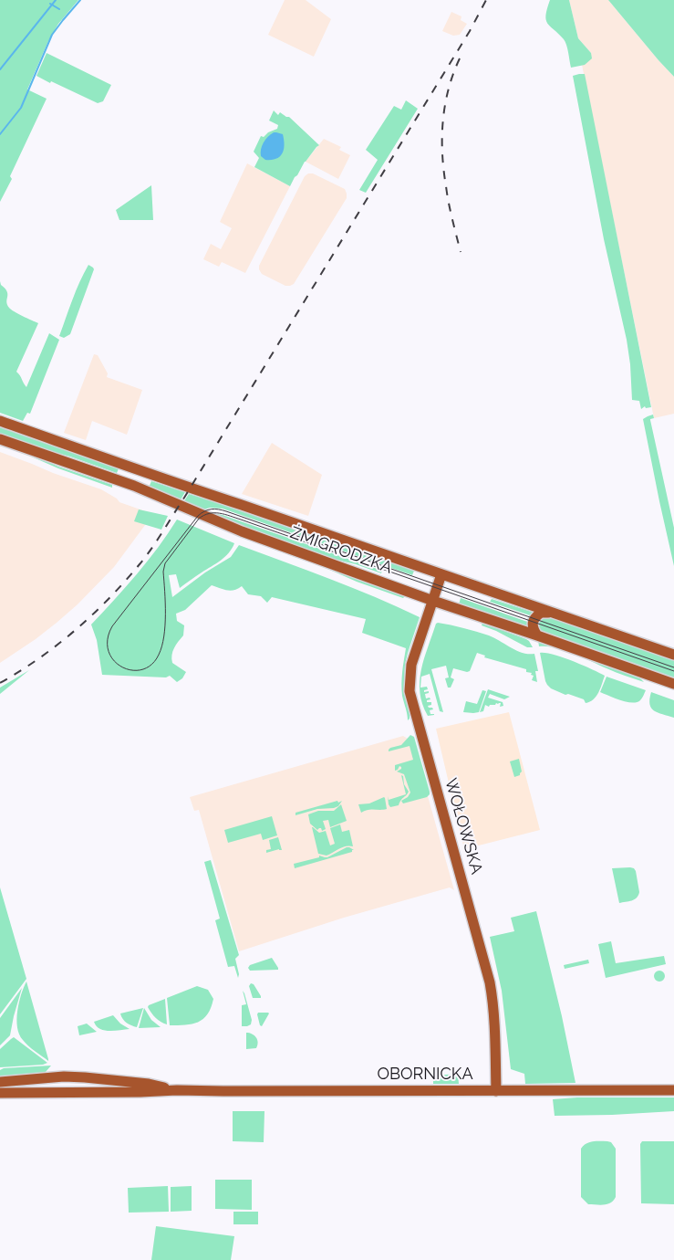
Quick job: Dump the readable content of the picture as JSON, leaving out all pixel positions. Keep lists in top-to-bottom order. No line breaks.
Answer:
{"streets":{"main road":["ŻMIGRODZKA","WOŁOWSKA","OBORNICKA"]},"crossings":[["ŻMIGRODZKA","WOŁOWSKA"],["WOŁOWSKA","OBORNICKA"]]}
